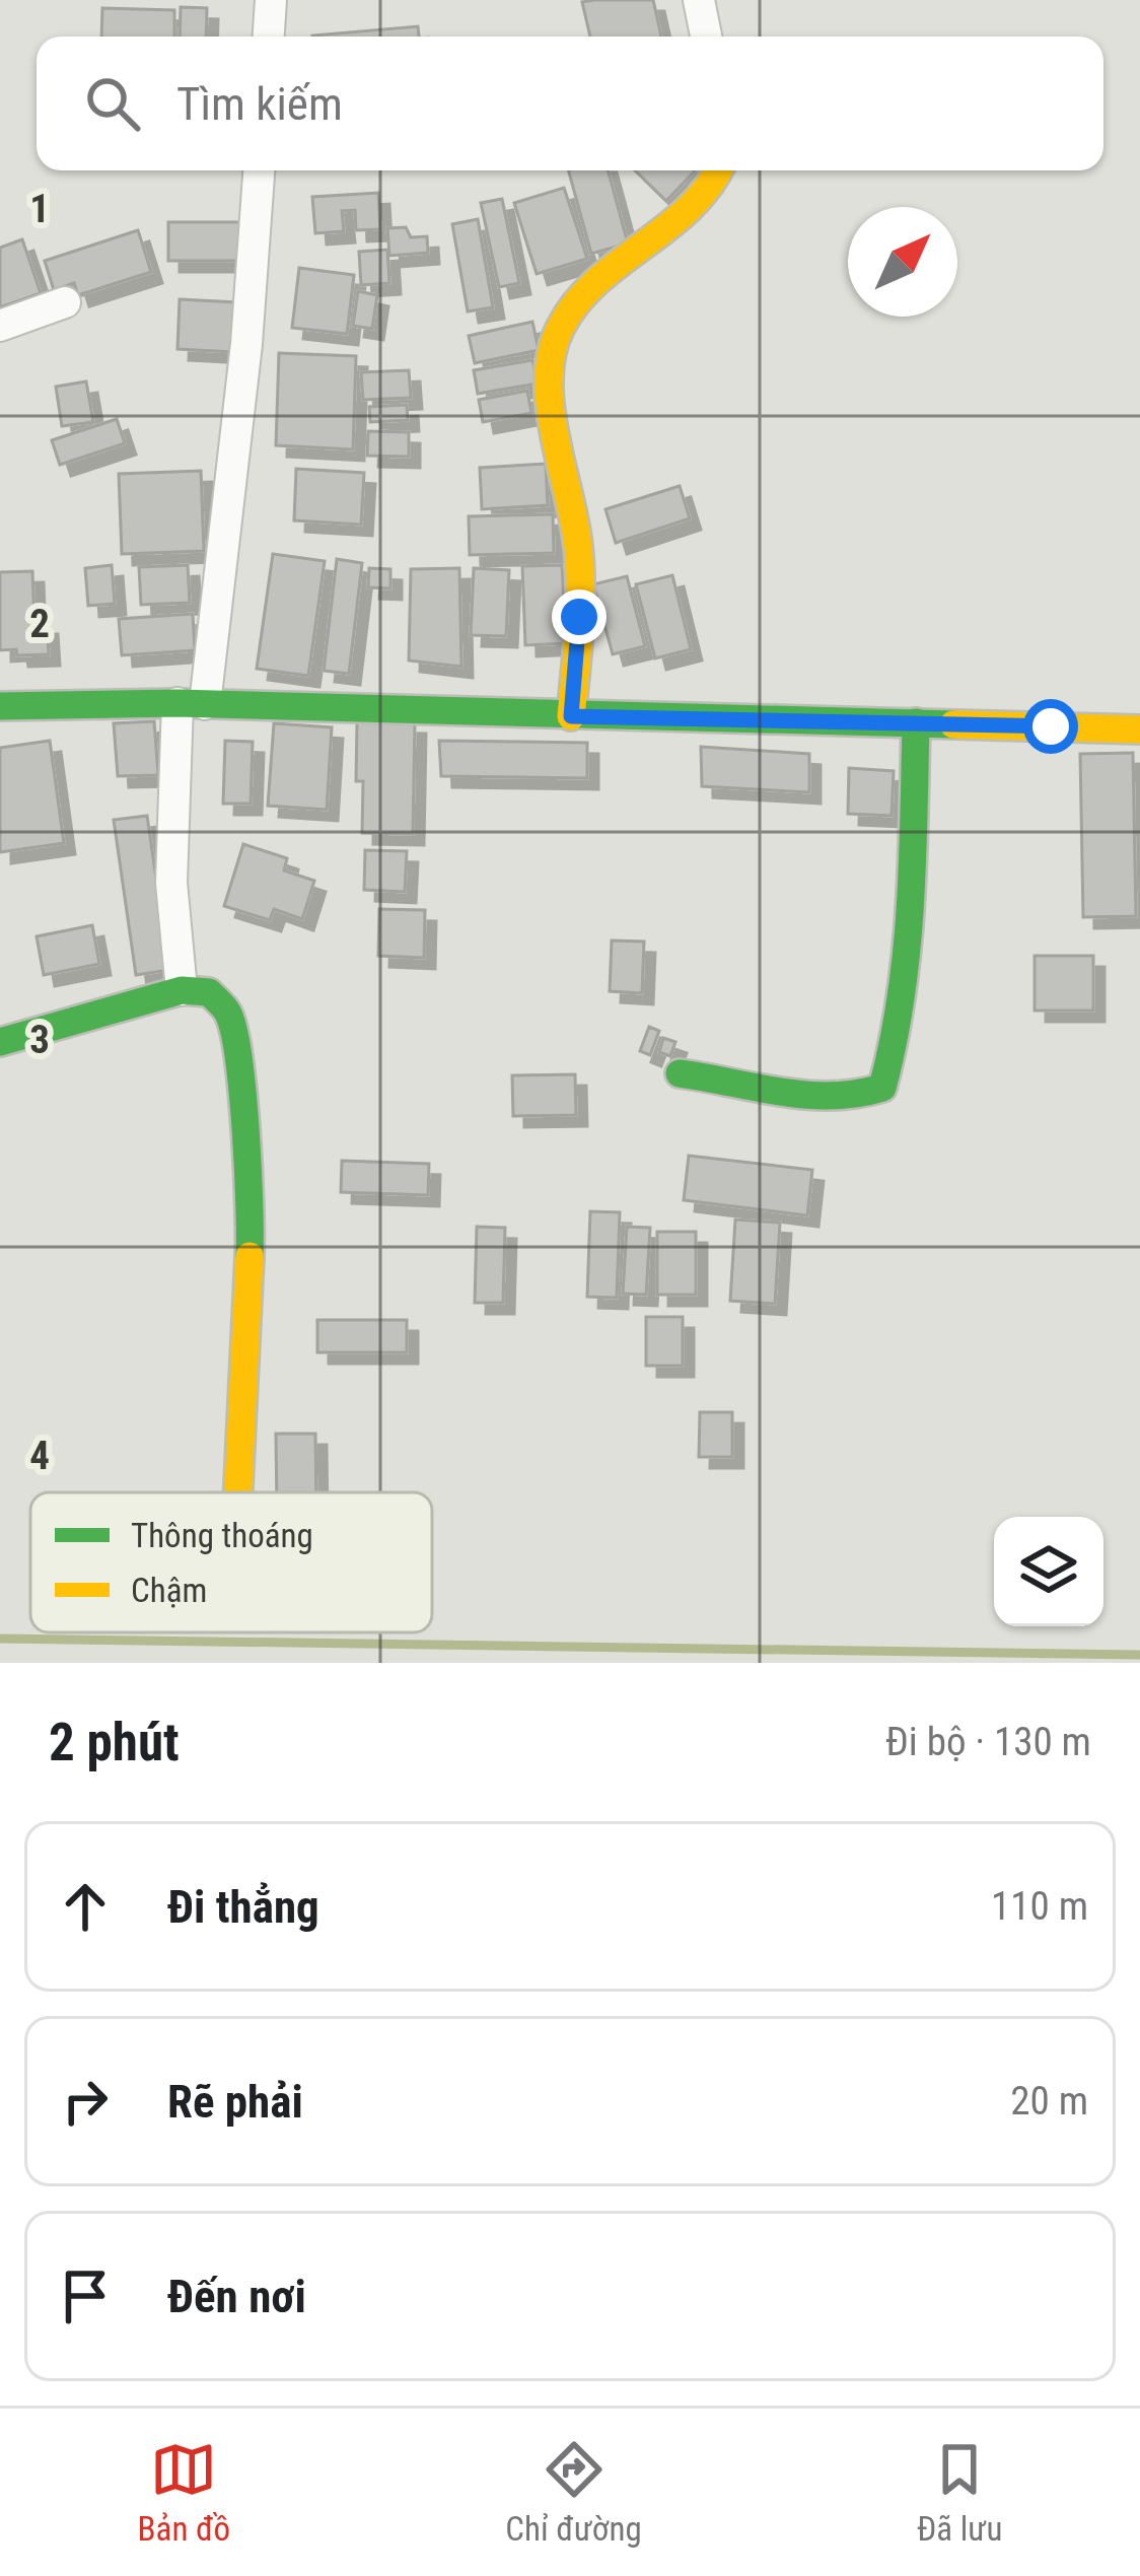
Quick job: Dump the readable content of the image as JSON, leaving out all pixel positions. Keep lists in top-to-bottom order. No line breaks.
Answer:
{"legend":["Thông thoáng","Chậm"],"north":"top right","page":{"search":"Tìm kiếm","heading":["2 phút","Đi bộ · 130 m"],"list":[["Đi thẳng","110 m"],["Rẽ phải","20 m"],"Đến nơi"],"nav":["Bản đồ","Chỉ đường","Đã lưu"]},"grid":{"rows":["1","2","3","4"]}}
